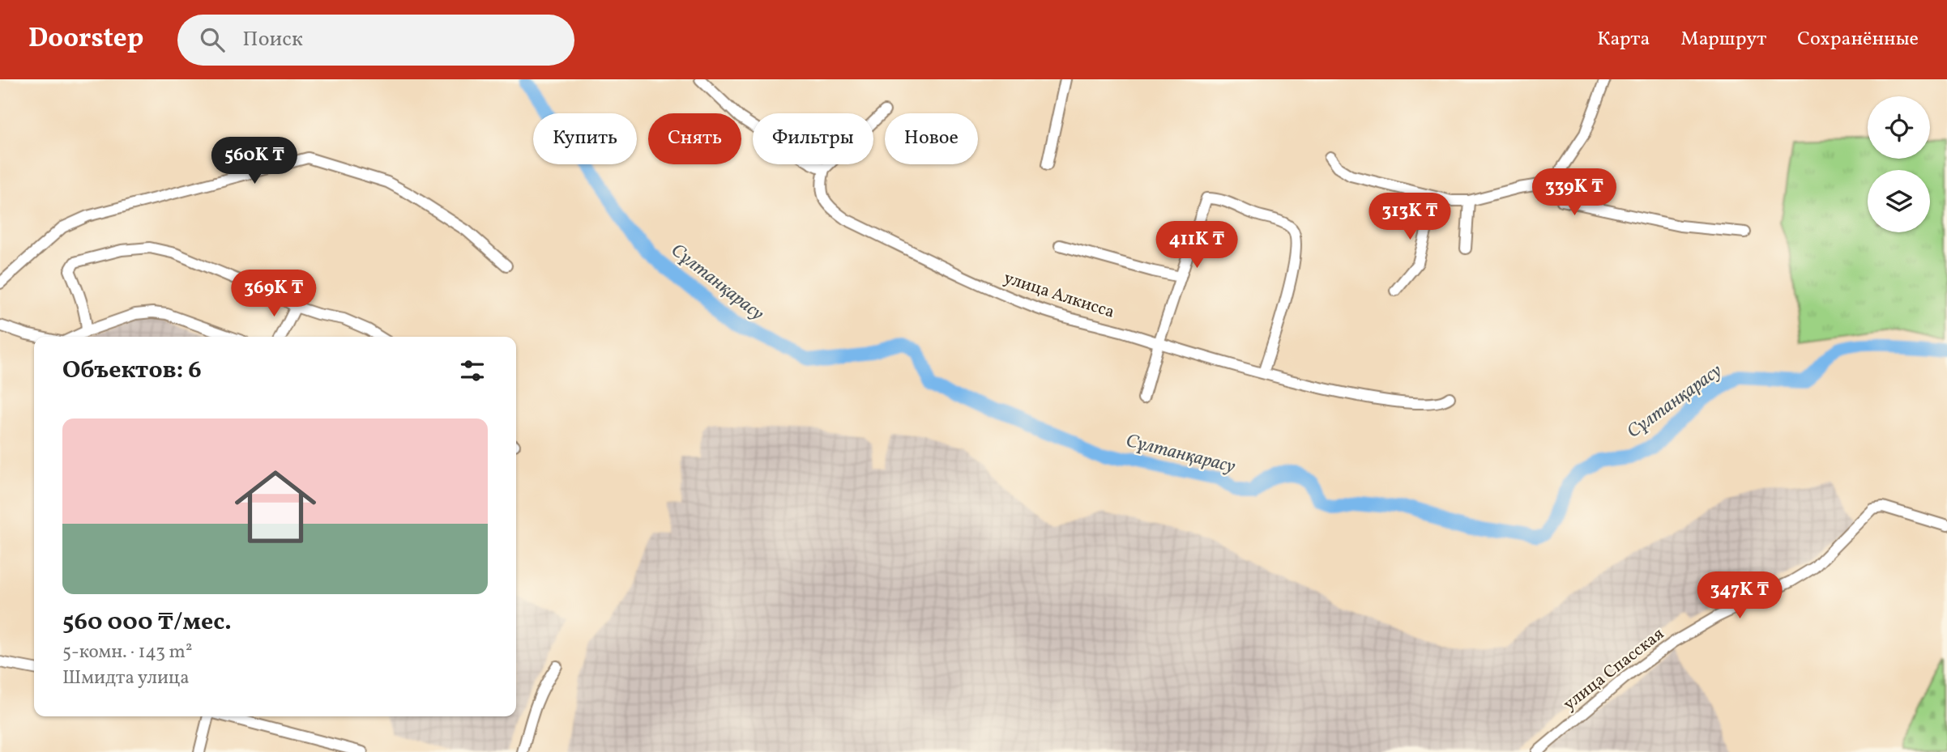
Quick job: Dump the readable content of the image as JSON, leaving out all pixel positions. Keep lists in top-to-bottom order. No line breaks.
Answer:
{"streets":{"street":["улица Алкисса","улица Спасская"]},"water":["Сұлтанқарасу"],"page":{"header":"Doorstep","search":"Поиск","nav":["Карта","Маршрут","Сохранённые"],"chip":["Купить","Снять","Фильтры","Новое"],"price":["560K ₸","339K ₸","313K ₸","411K ₸","369K ₸","347K ₸"],"heading":"Объектов: 6","list":[{"name":"560 000 ₸/мес.","note":"5-комн. · 143 m² · Шмидта улица"}]}}
